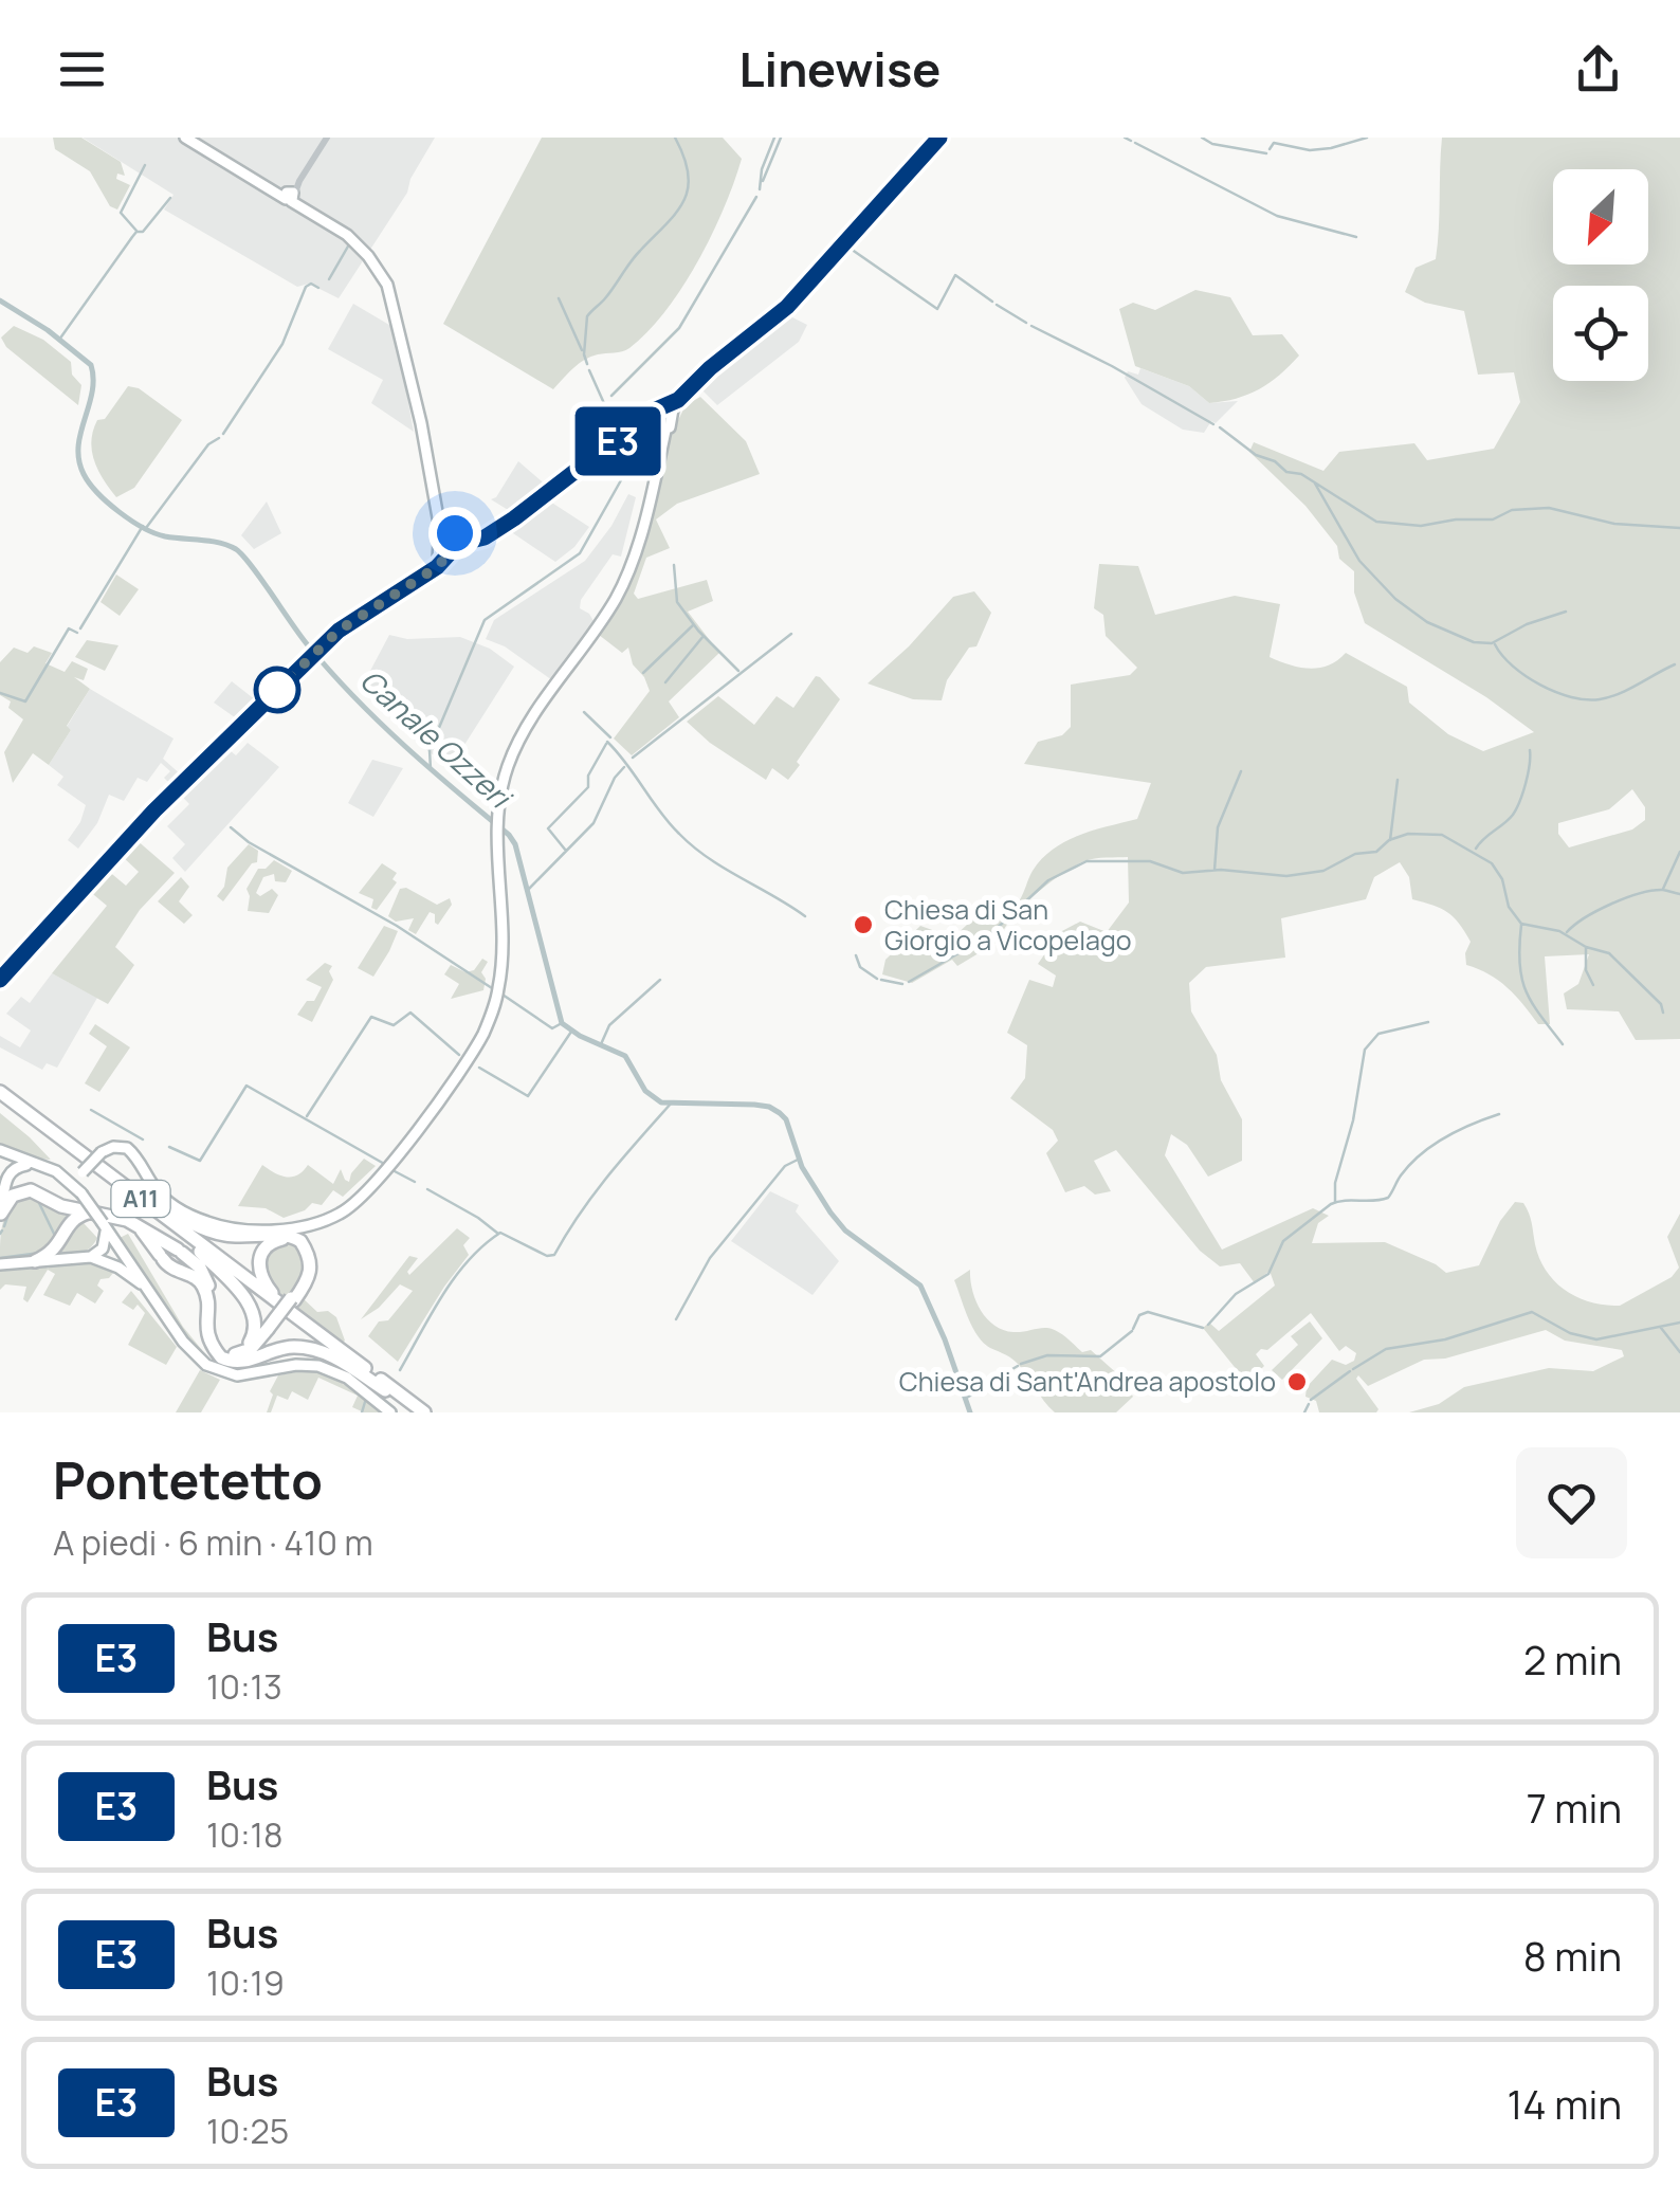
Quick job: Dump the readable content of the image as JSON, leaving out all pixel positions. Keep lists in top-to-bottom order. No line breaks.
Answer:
{"streets":{"highway":["A11"]},"water":["Canale Ozzeri"],"places":["Chiesa di San Giorgio a Vicopelago","Chiesa di Sant'Andrea apostolo"],"lines":["bus line E3"],"north":"bottom left","page":{"header":"Linewise","on_map":"E3","heading":["Pontetetto","A piedi · 6 min · 410 m"],"list":[{"mark":"E3","name":"Bus","note":"10:13","value":"2 min"},{"mark":"E3","name":"Bus","note":"10:18","value":"7 min"},{"mark":"E3","name":"Bus","note":"10:19","value":"8 min"},{"mark":"E3","name":"Bus","note":"10:25","value":"14 min"}]}}
